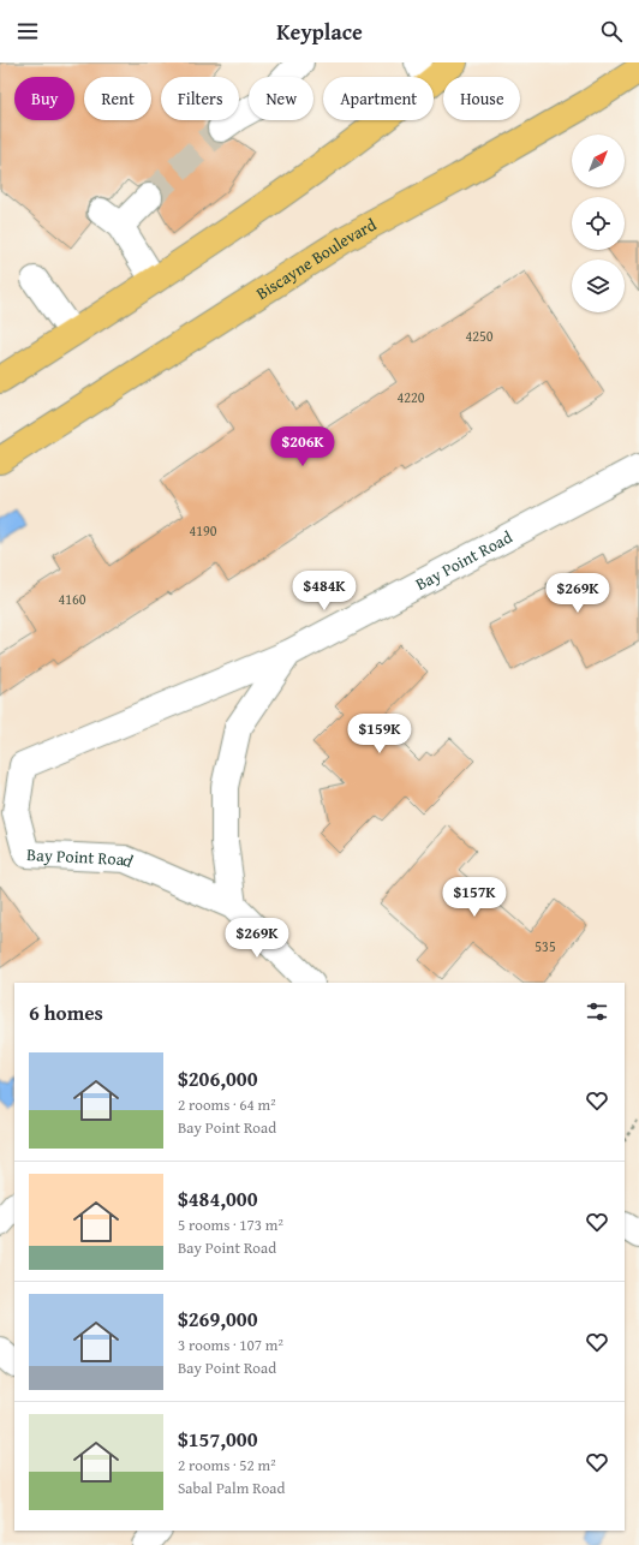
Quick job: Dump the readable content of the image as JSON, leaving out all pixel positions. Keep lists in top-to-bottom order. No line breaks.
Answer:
{"streets":{"main road":["Biscayne Boulevard"],"street":["Bay Point Road"]},"house_numbers":["4250","4220","4190","4160","535"],"north":"top right","page":{"header":"Keyplace","chip":["Buy","Rent","Filters","New","Apartment","House"],"price":["$206K","$484K","$269K","$159K","$157K","$269K"],"heading":"6 homes","list":[{"name":"$206,000","note":"2 rooms · 64 m² · Bay Point Road"},{"name":"$484,000","note":"5 rooms · 173 m² · Bay Point Road"},{"name":"$269,000","note":"3 rooms · 107 m² · Bay Point Road"},{"name":"$157,000","note":"2 rooms · 52 m² · Sabal Palm Road"}]}}
